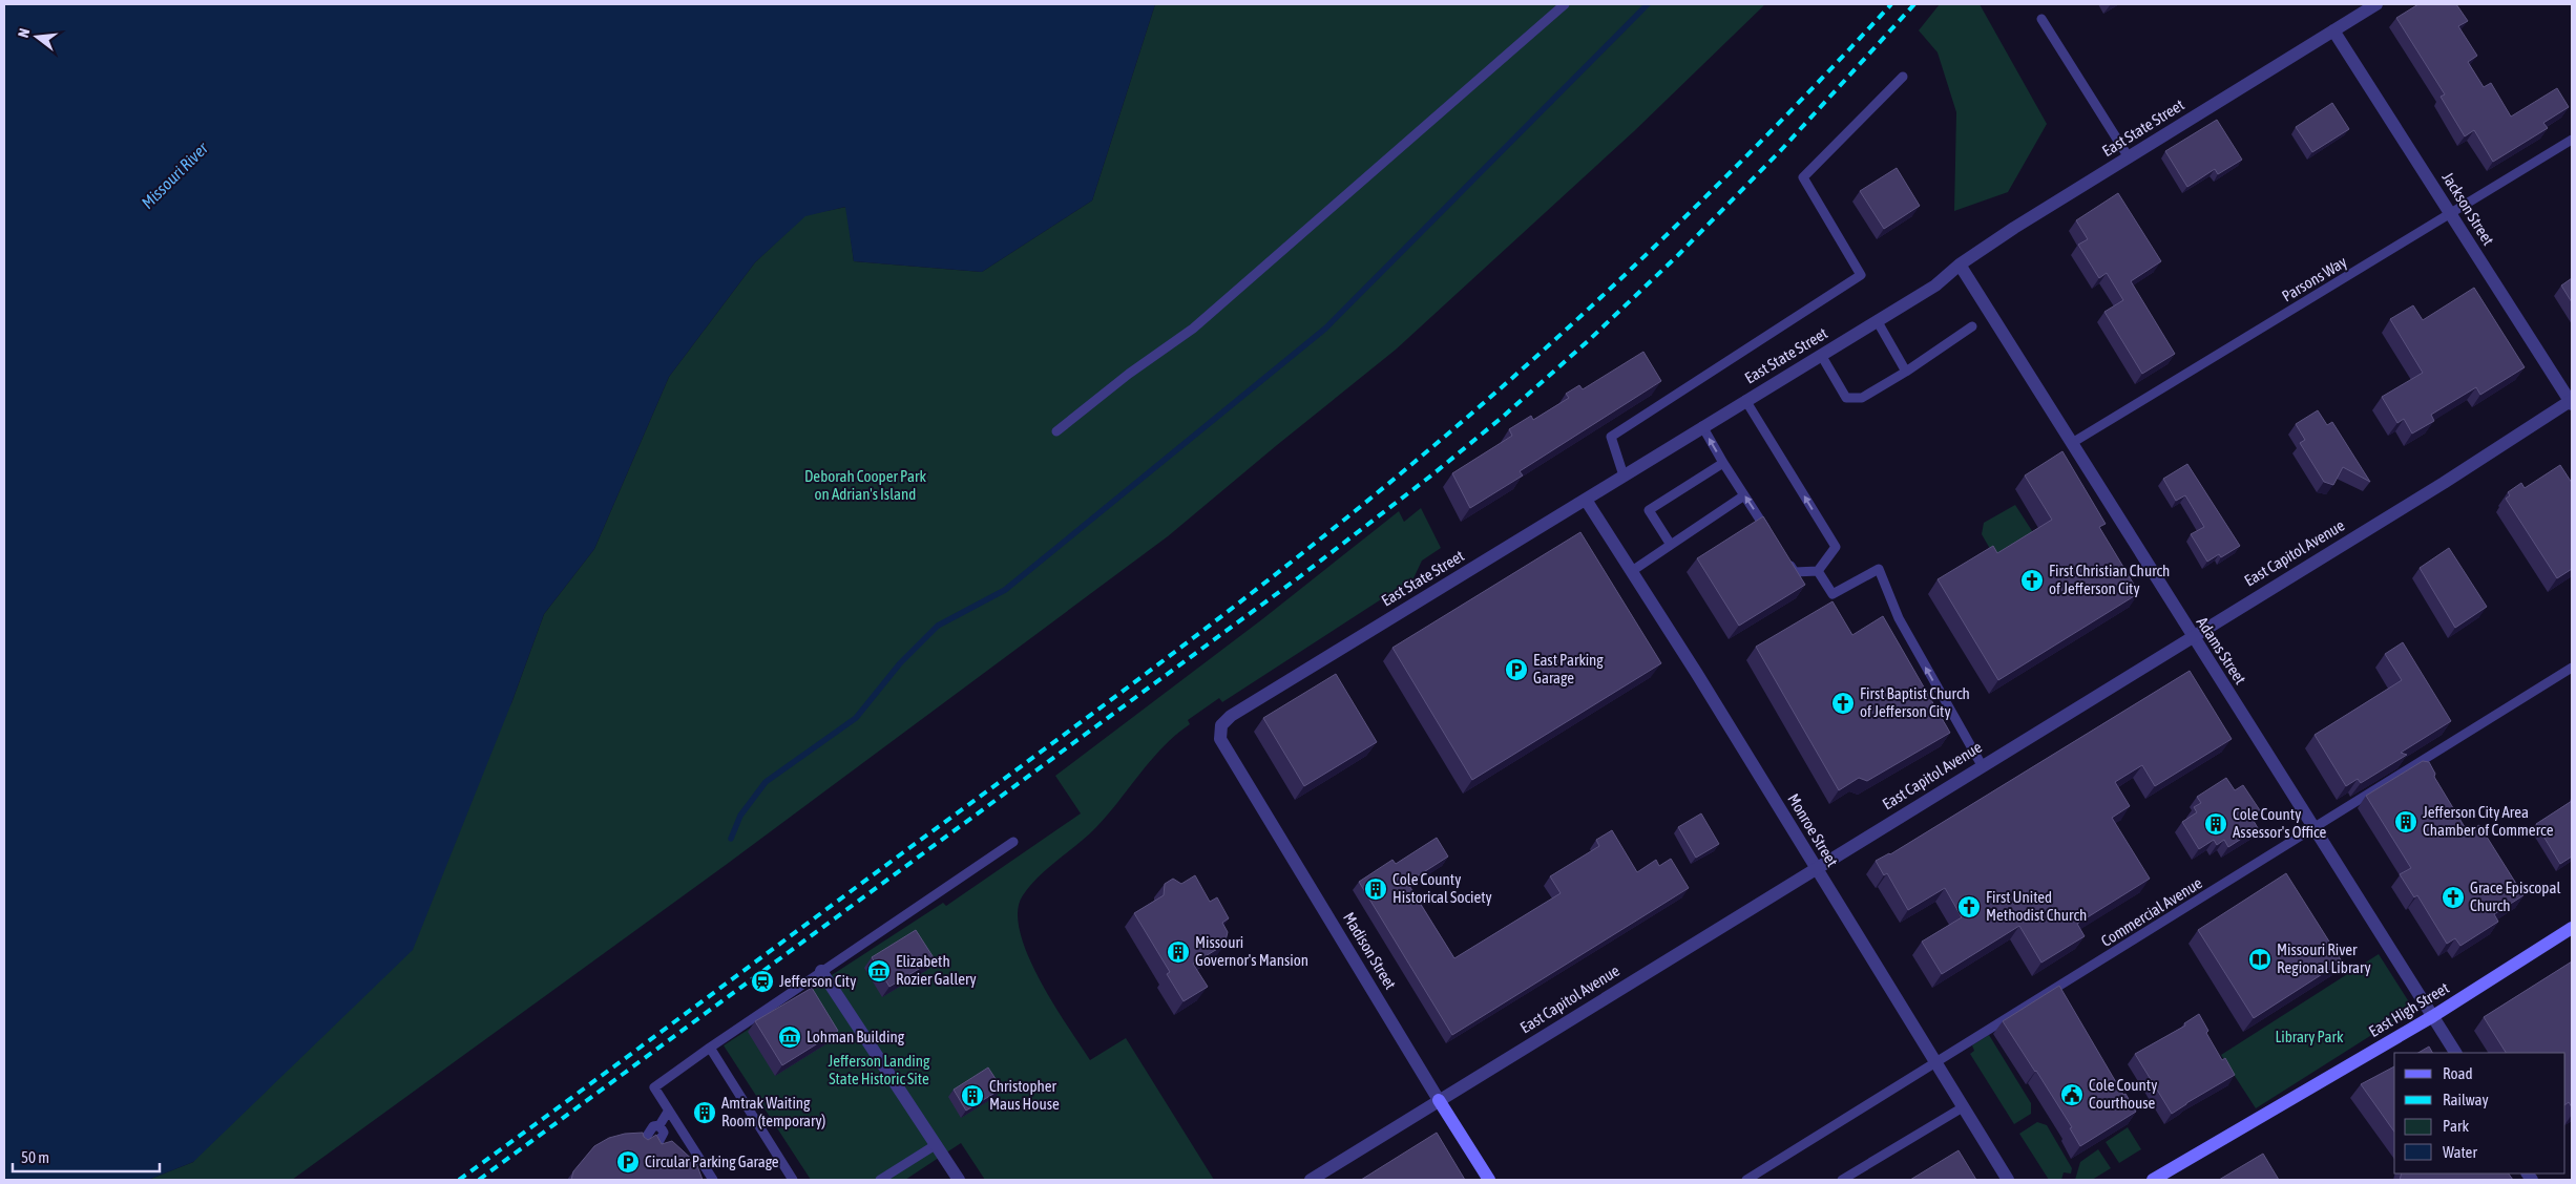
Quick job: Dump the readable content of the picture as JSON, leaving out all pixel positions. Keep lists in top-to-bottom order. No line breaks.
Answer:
{"streets":{"main road":["Madison Street","East High Street"],"street":["East State Street","Jackson Street","East Capitol Avenue","Adams Street","Monroe Street"],"lane":["Parsons Way","Commercial Avenue"]},"crossings":[["East State Street","Jackson Street"],["East State Street","Adams Street"],["East State Street","Monroe Street"],["East State Street","Madison Street"],["Jackson Street","Parsons Way"],["Jackson Street","East Capitol Avenue"],["Parsons Way","Adams Street"],["East Capitol Avenue","Adams Street"],["East Capitol Avenue","Monroe Street"],["East Capitol Avenue","Madison Street"],["Adams Street","Commercial Avenue"],["Adams Street","East High Street"],["Monroe Street","Commercial Avenue"]],"water":["Missouri River"],"parks":["Deborah Cooper Park on Adrian's Island","Library Park","Jefferson Landing State Historic Site"],"places":{"church":["First Christian Church of Jefferson City","First Baptist Church of Jefferson City","Grace Episcopal Church","First United Methodist Church"],"parking":["East Parking Garage","Circular Parking Garage"],"building":["Jefferson City Area Chamber of Commerce","Cole County Assessor's Office","Cole County Historical Society","Missouri Governor's Mansion","Christopher Maus House","Amtrak Waiting Room (temporary)"],"library":["Missouri River Regional Library"],"museum":["Elizabeth Rozier Gallery","Lohman Building"],"station":["Jefferson City"],"public building":["Cole County Courthouse"]},"legend":["Road","Railway","Park","Water"],"scale_bar":"50 m","north":"left"}
